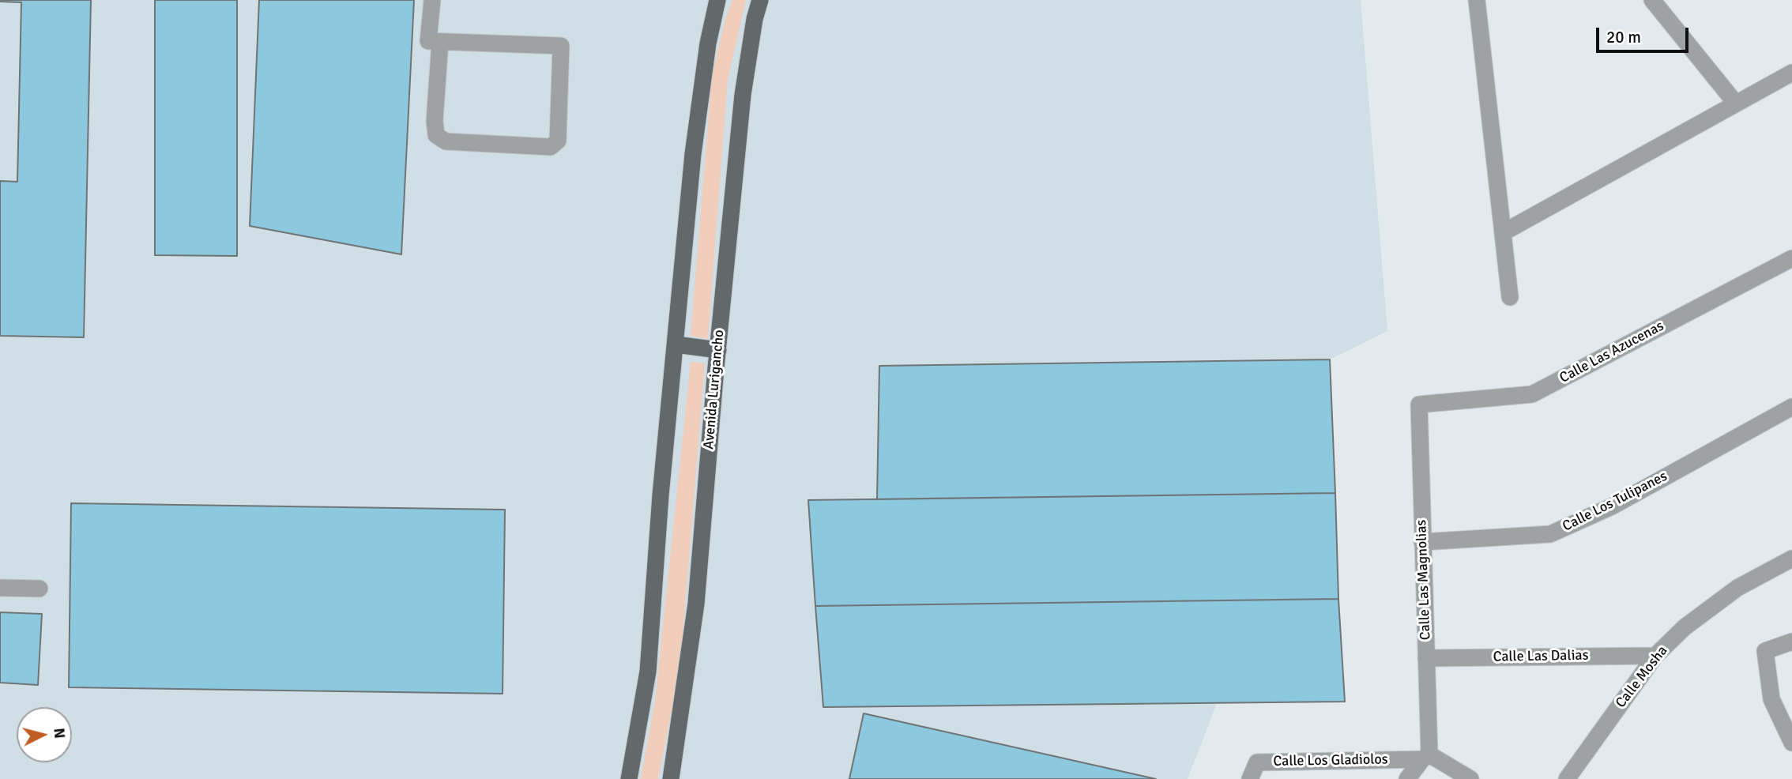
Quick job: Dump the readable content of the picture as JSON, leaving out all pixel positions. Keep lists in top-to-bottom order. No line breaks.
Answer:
{"streets":{"main road":["Avenida Lurigancho"],"street":["Calle Las Azucenas","Calle Los Tulipanes","Calle Las Magnolias","Calle Las Dalias","Calle Mosha","Calle Los Gladiolos"]},"crossings":[["Calle Las Azucenas","Calle Las Magnolias"],["Calle Los Tulipanes","Calle Las Magnolias"],["Calle Las Magnolias","Calle Las Dalias"],["Calle Las Magnolias","Calle Los Gladiolos"],["Calle Las Dalias","Calle Mosha"]],"scale_bar":"20 m","north":"right"}
